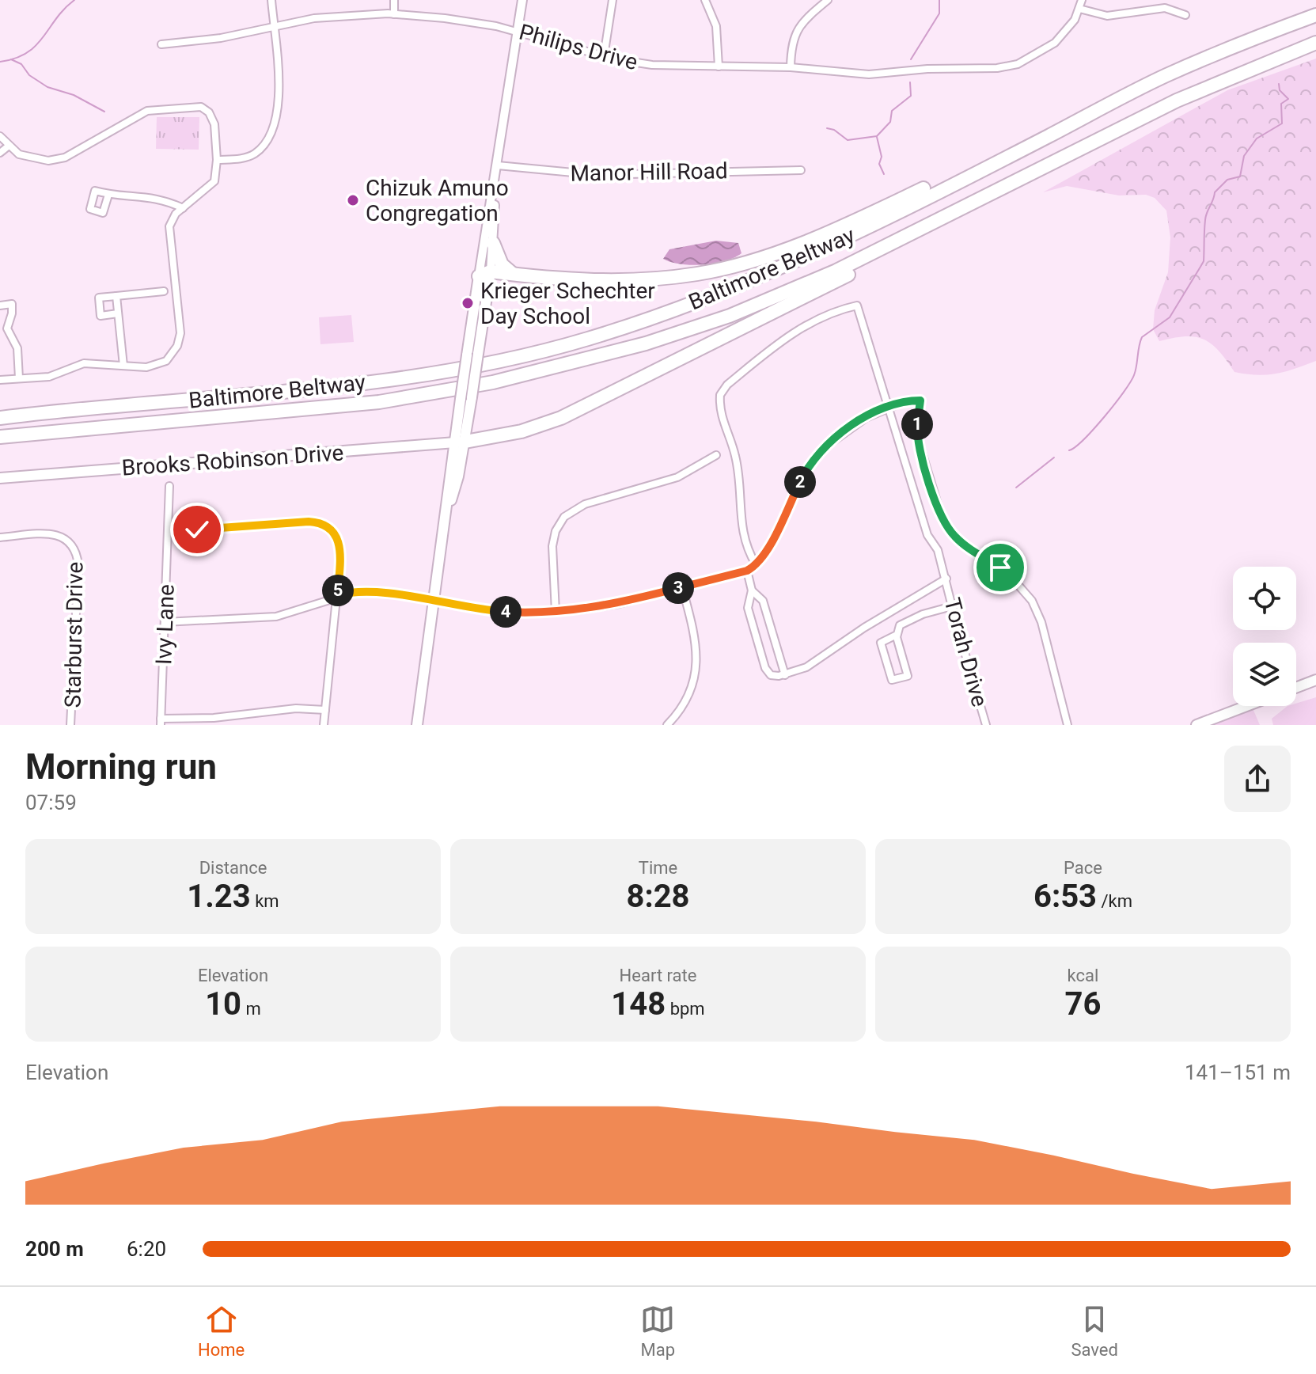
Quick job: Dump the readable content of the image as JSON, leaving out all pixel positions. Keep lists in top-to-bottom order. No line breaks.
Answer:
{"streets":{"highway":["Baltimore Beltway"],"main road":["Brooks Robinson Drive"],"street":["Philips Drive","Manor Hill Road","Ivy Lane","Starburst Drive","Torah Drive"]},"places":["Chizuk Amuno Congregation","Krieger Schechter Day School"],"page":{"pins":["1","2","3","5","4"],"heading":["Morning run","07:59"],"stats":[["Distance","1.23 km"],["Time","8:28"],["Pace","6:53 /km"],["Elevation","10 m"],["Heart rate","148 bpm"],["kcal","76"]],"chart":["Elevation","141–151 m"],"list":[{"name":"200 m","note":"6:20"}],"tabs":["Home","Map","Saved"]}}
